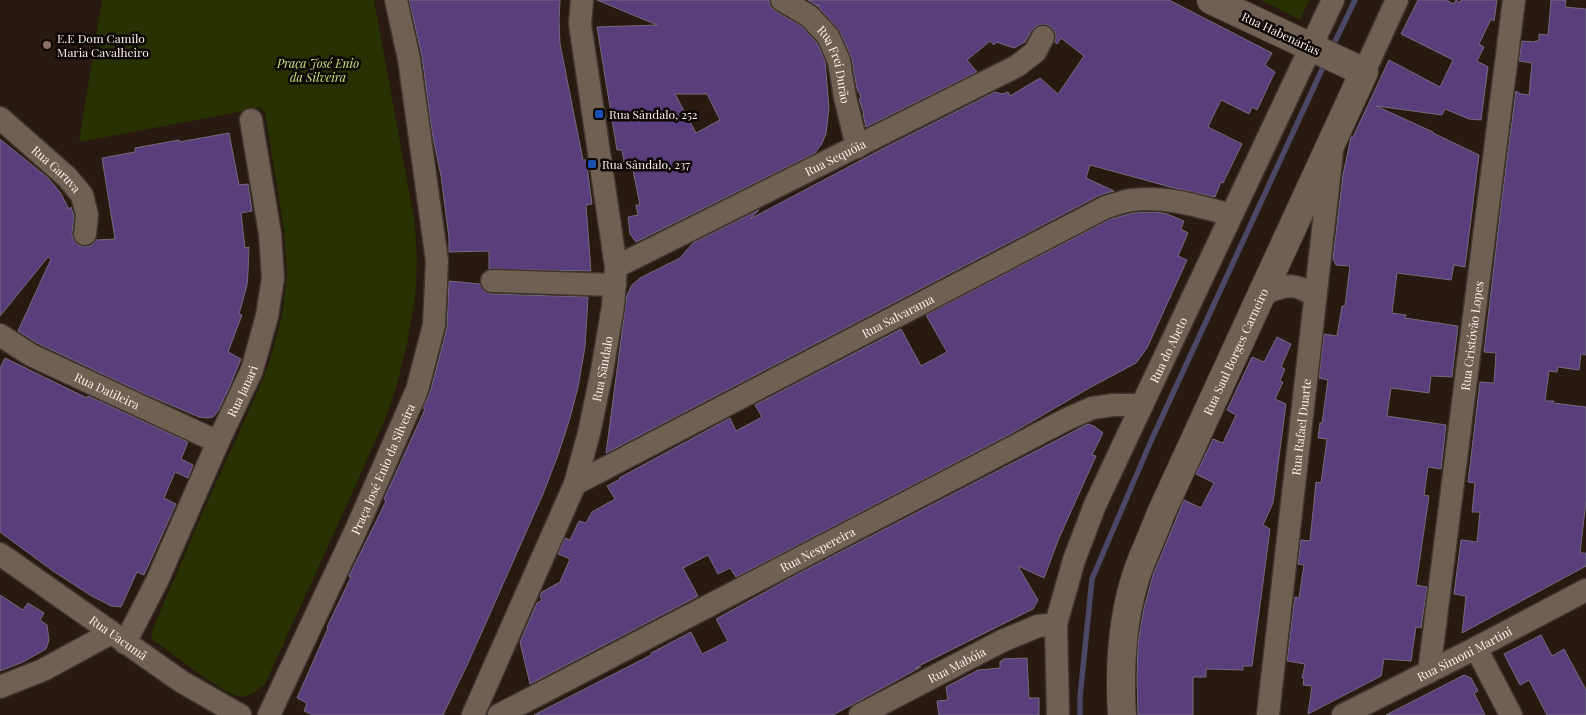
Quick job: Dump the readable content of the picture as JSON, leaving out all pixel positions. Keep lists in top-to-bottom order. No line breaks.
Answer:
{"streets":{"street":["Rua Habenárias","Rua Frei Durão","Rua Sequóia","Rua Garuva","Rua Salvarama","Rua Cristóvão Lopes","Rua do Abeto","Rua Saul Borges Carneiro","Rua Sãndalo","Rua Janari","Rua Datileira","Rua Rafael Duarte","Praça José Enio da Silveira","Rua Nespereira","Rua Uacumã","Rua Simoni Martini","Rua Mabóia"]},"crossings":[["Rua Habenárias","Rua do Abeto"],["Rua Habenárias","Rua Saul Borges Carneiro"],["Rua Frei Durão","Rua Sequóia"],["Rua Sequóia","Rua Sãndalo"],["Rua Salvarama","Rua do Abeto"],["Rua Salvarama","Rua Sãndalo"],["Rua Cristóvão Lopes","Rua Simoni Martini"],["Rua do Abeto","Rua Nespereira"],["Rua do Abeto","Rua Mabóia"],["Rua Saul Borges Carneiro","Rua Rafael Duarte"],["Rua Janari","Rua Datileira"],["Rua Janari","Rua Uacumã"]],"parks":["Praça José Enio da Silveira"],"places":{"other":["E.E Dom Camilo Maria Cavalheiro"],"transit":["Rua Sândalo, 252","Rua Sândalo, 237"]}}
